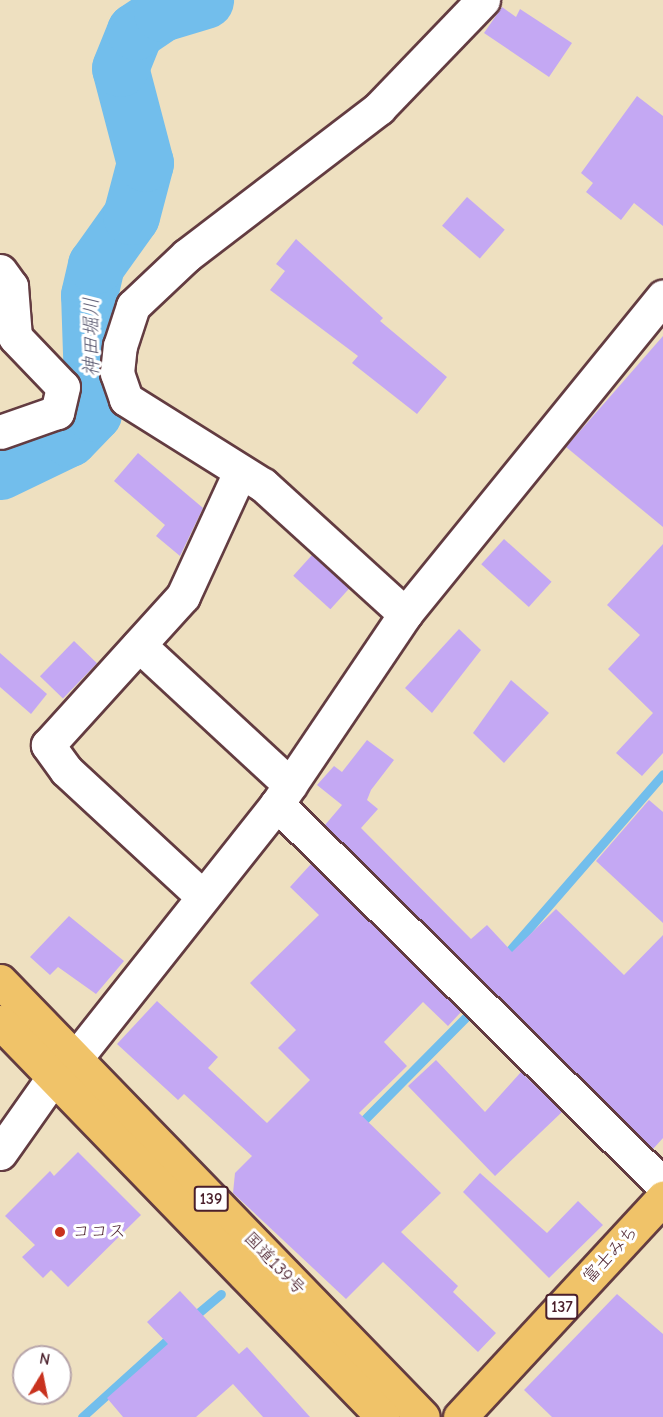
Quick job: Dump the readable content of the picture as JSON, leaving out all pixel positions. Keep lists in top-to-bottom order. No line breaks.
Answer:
{"streets":{"highway":["139","富士みち","国道139号","137"]},"water":["神田堀川"],"places":["ココス"],"north":"top"}
